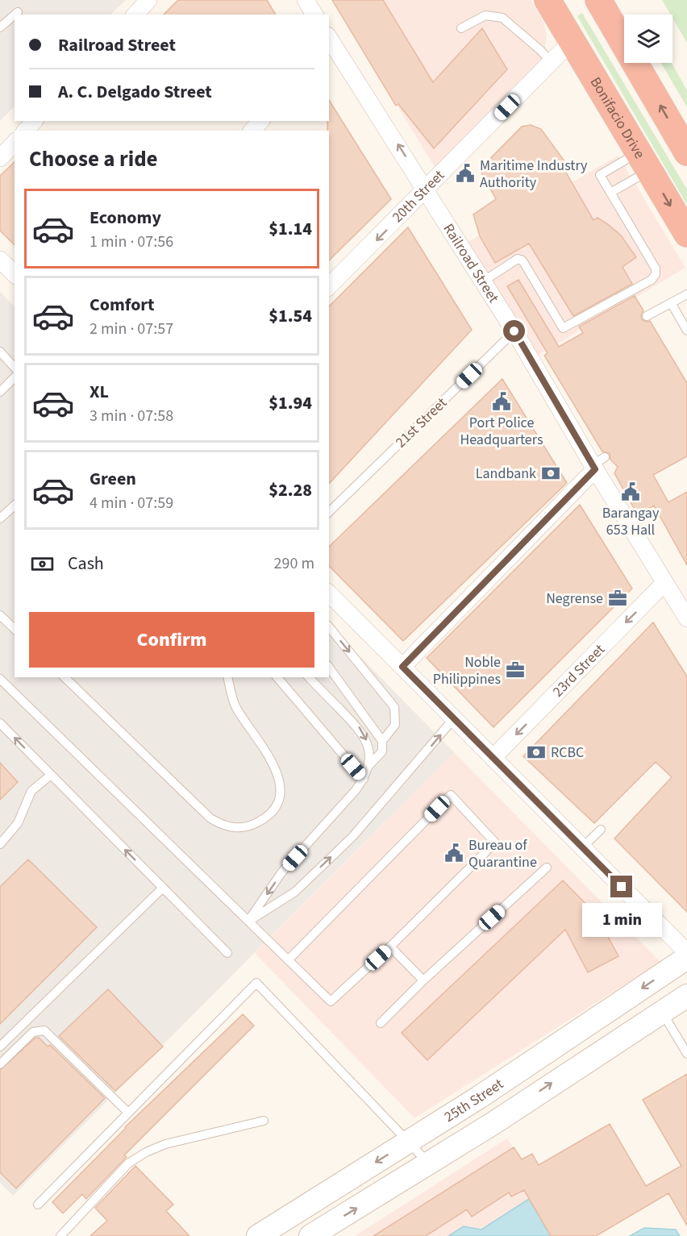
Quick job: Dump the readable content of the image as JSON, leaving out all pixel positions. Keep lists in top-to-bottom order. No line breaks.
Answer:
{"streets":{"highway":["Bonifacio Drive"],"street":["20th Street","Railroad Street","23rd Street","25th Street"],"lane":["21st Street"]},"crossings":[["Bonifacio Drive","20th Street"],["20th Street","Railroad Street"],["Railroad Street","21st Street"],["Railroad Street","23rd Street"]],"one_way":["20th Street"],"places":{"public building":["Maritime Industry Authority","Port Police Headquarters","Barangay 653 Hall","Bureau of Quarantine"],"bank":["Landbank","RCBC"],"office":["Negrense","Noble Philippines"]},"page":{"banner":["Railroad Street","A. C. Delgado Street"],"heading":"Choose a ride","list":[{"name":"Economy","note":"1 min · 07:56","value":"$1.14"},{"name":"Comfort","note":"2 min · 07:57","value":"$1.54"},{"name":"XL","note":"3 min · 07:58","value":"$1.94"},{"name":"Green","note":"4 min · 07:59","value":"$2.28"}],"pay":["Cash","290 m"],"buttons":"Confirm","bubble":"1 min"}}
